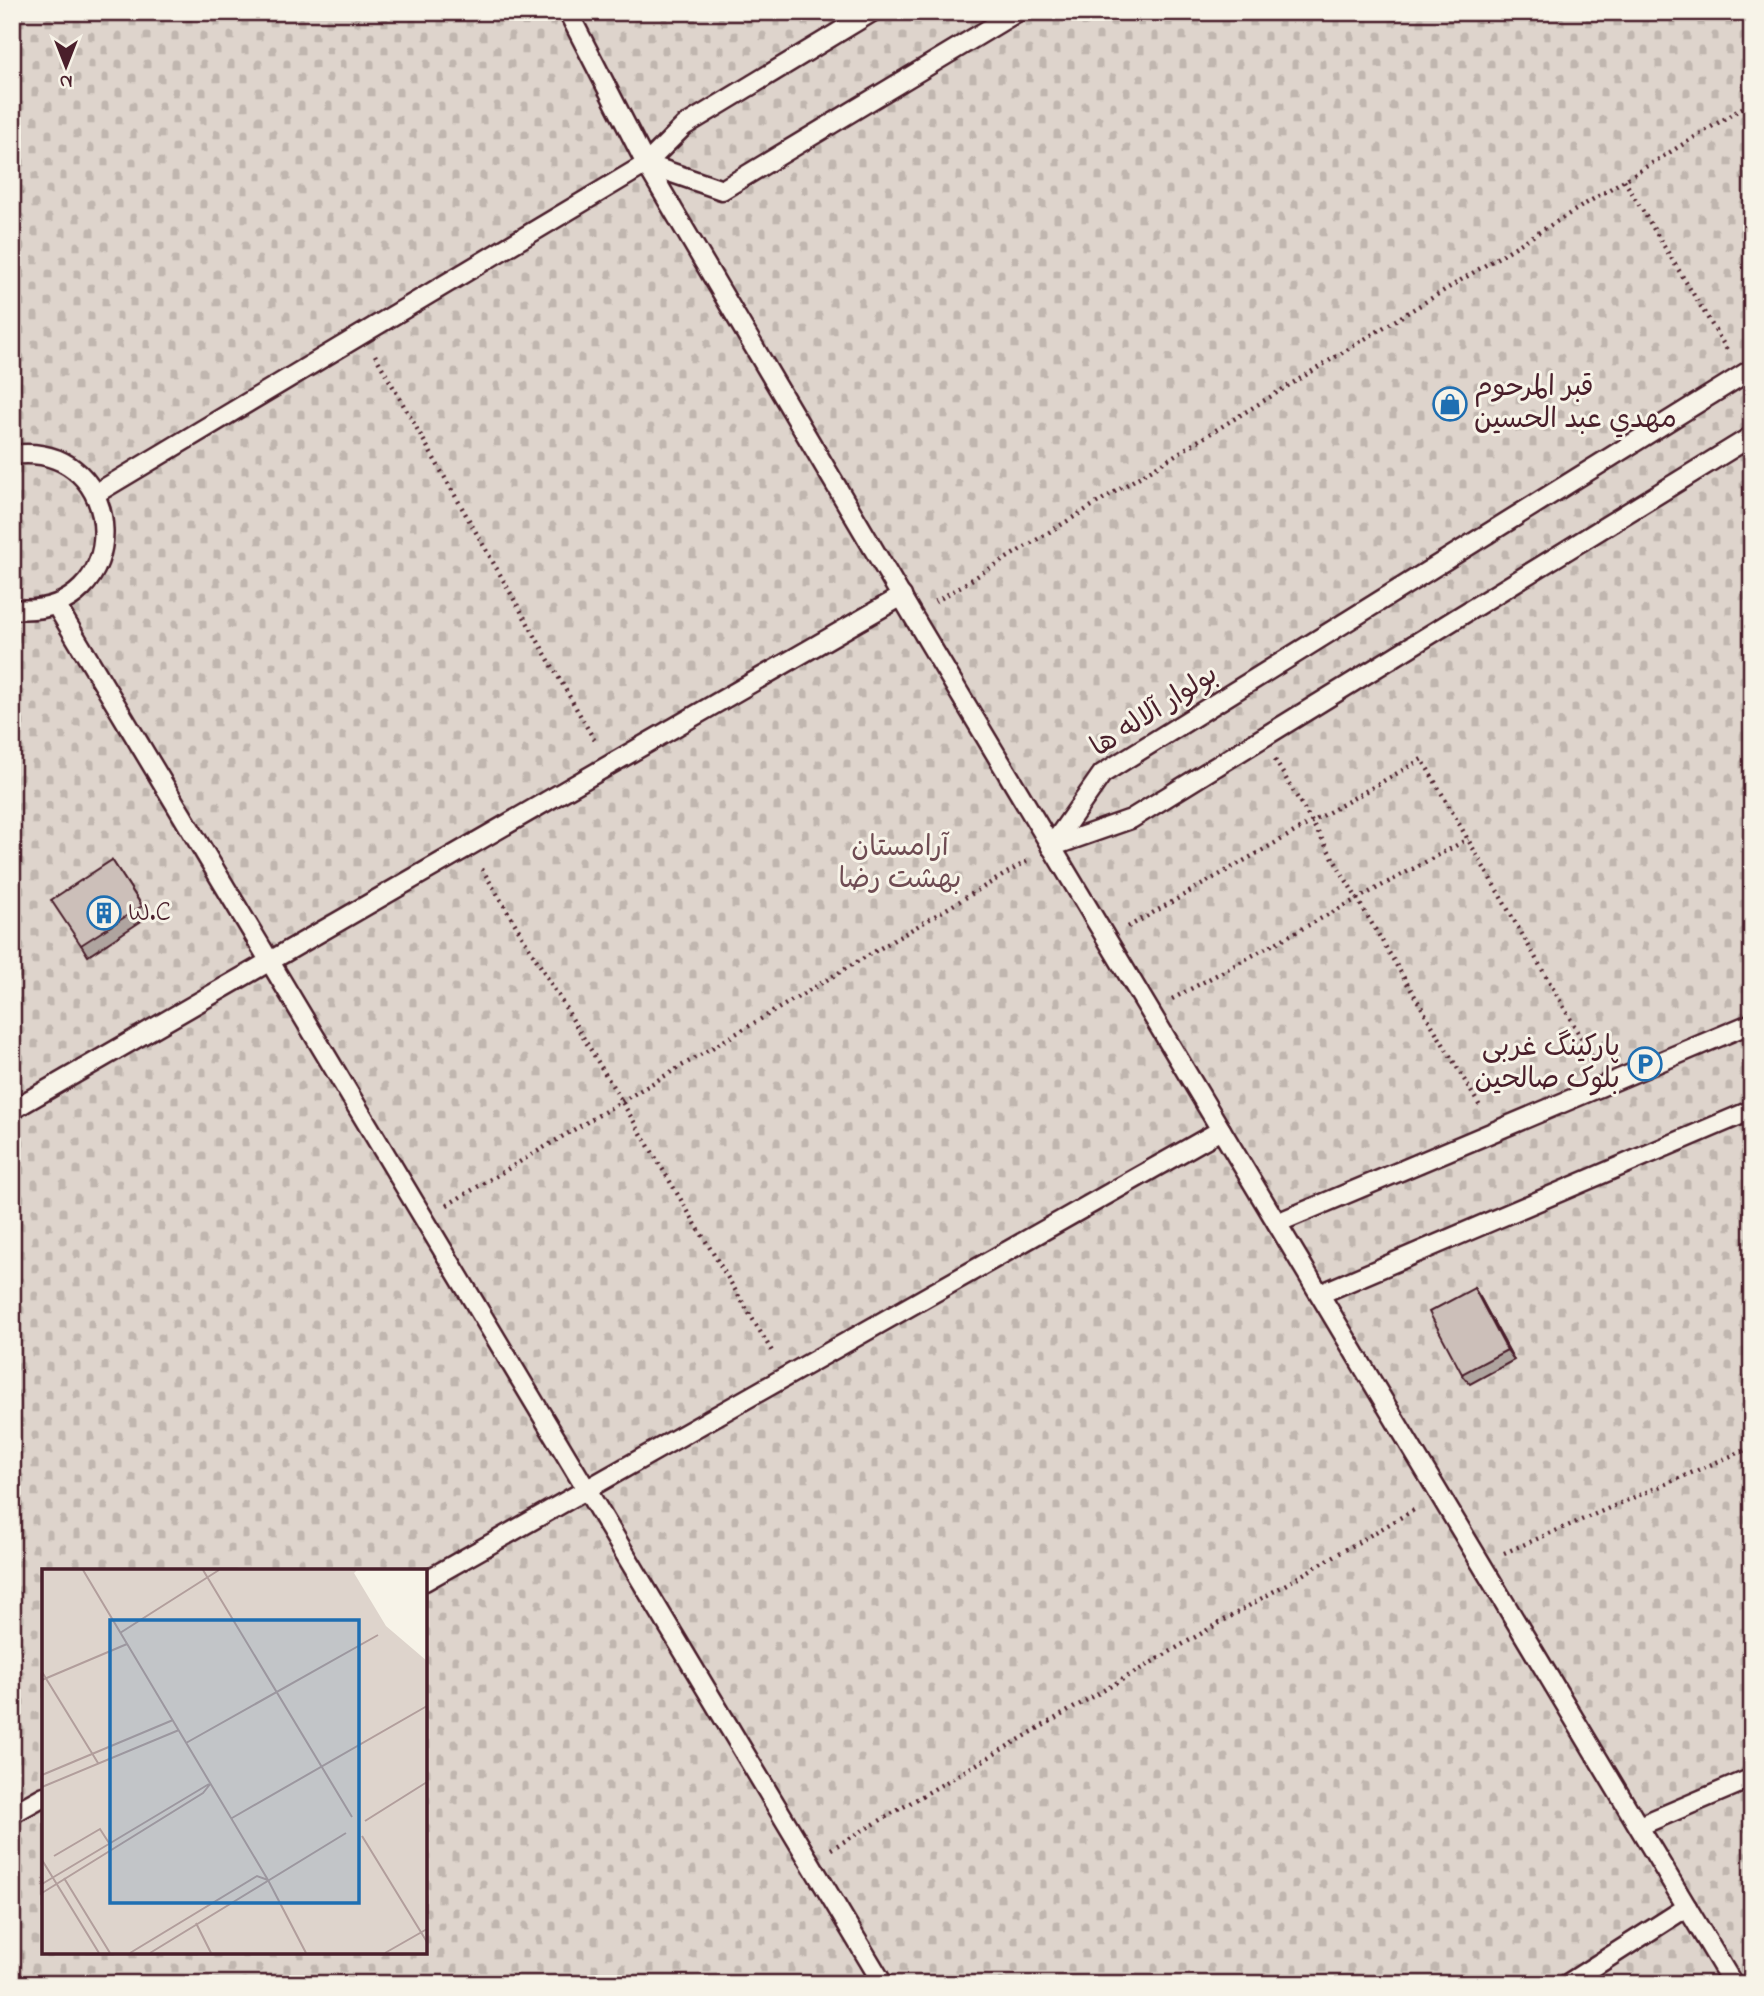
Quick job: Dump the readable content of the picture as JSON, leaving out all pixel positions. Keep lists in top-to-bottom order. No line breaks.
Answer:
{"streets":{"lane":["بولوار آلاله ها"]},"parks":["آرامستان بهشت رضا"],"places":{"shop":["قبر المرحوم مهدي عبد الحسين"],"building":["W.C"],"parking":["پارکینگ غربی بلوک صالحین"]},"north":"bottom"}
